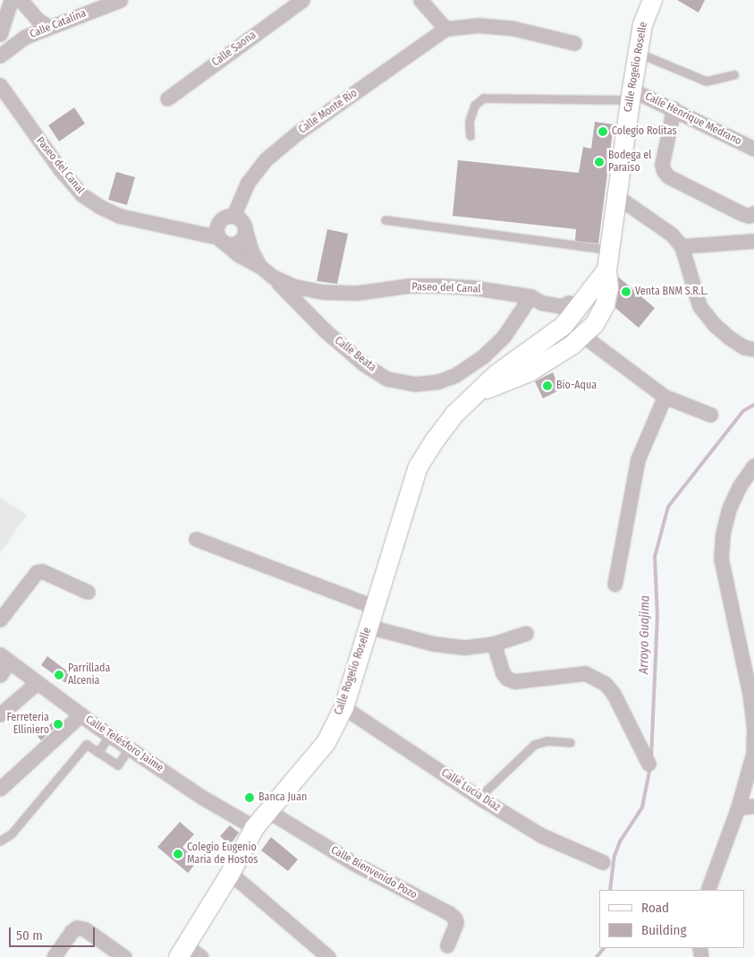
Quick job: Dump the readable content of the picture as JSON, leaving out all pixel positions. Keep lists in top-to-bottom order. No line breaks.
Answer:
{"streets":{"street":["Calle Catalina","Calle Saona","Calle Rogelio Roselle","Calle Monte Río","Calle Henrique Medrano","Paseo del Canal","Calle Beata","Calle Telésforo Jaime","Calle Lucía Díaz","Calle Bienvenido Pozo"]},"crossings":[["Calle Rogelio Roselle","Calle Henrique Medrano"],["Calle Rogelio Roselle","Paseo del Canal"],["Calle Rogelio Roselle","Calle Telésforo Jaime"],["Calle Rogelio Roselle","Calle Lucía Díaz"],["Calle Rogelio Roselle","Calle Bienvenido Pozo"],["Calle Monte Río","Paseo del Canal"],["Paseo del Canal","Calle Beata"]],"water":["Arroyo Guajima"],"places":["Colegio Rolitas","Bodega el Paraíso","Venta BNM S.R.L.","Bio-Aqua","Parrillada Alcenia","Ferreteria Elliniero","Banca Juan","Colegio Eugenio Maria de Hostos"],"legend":["Road","Building"],"scale_bar":"50 m"}
